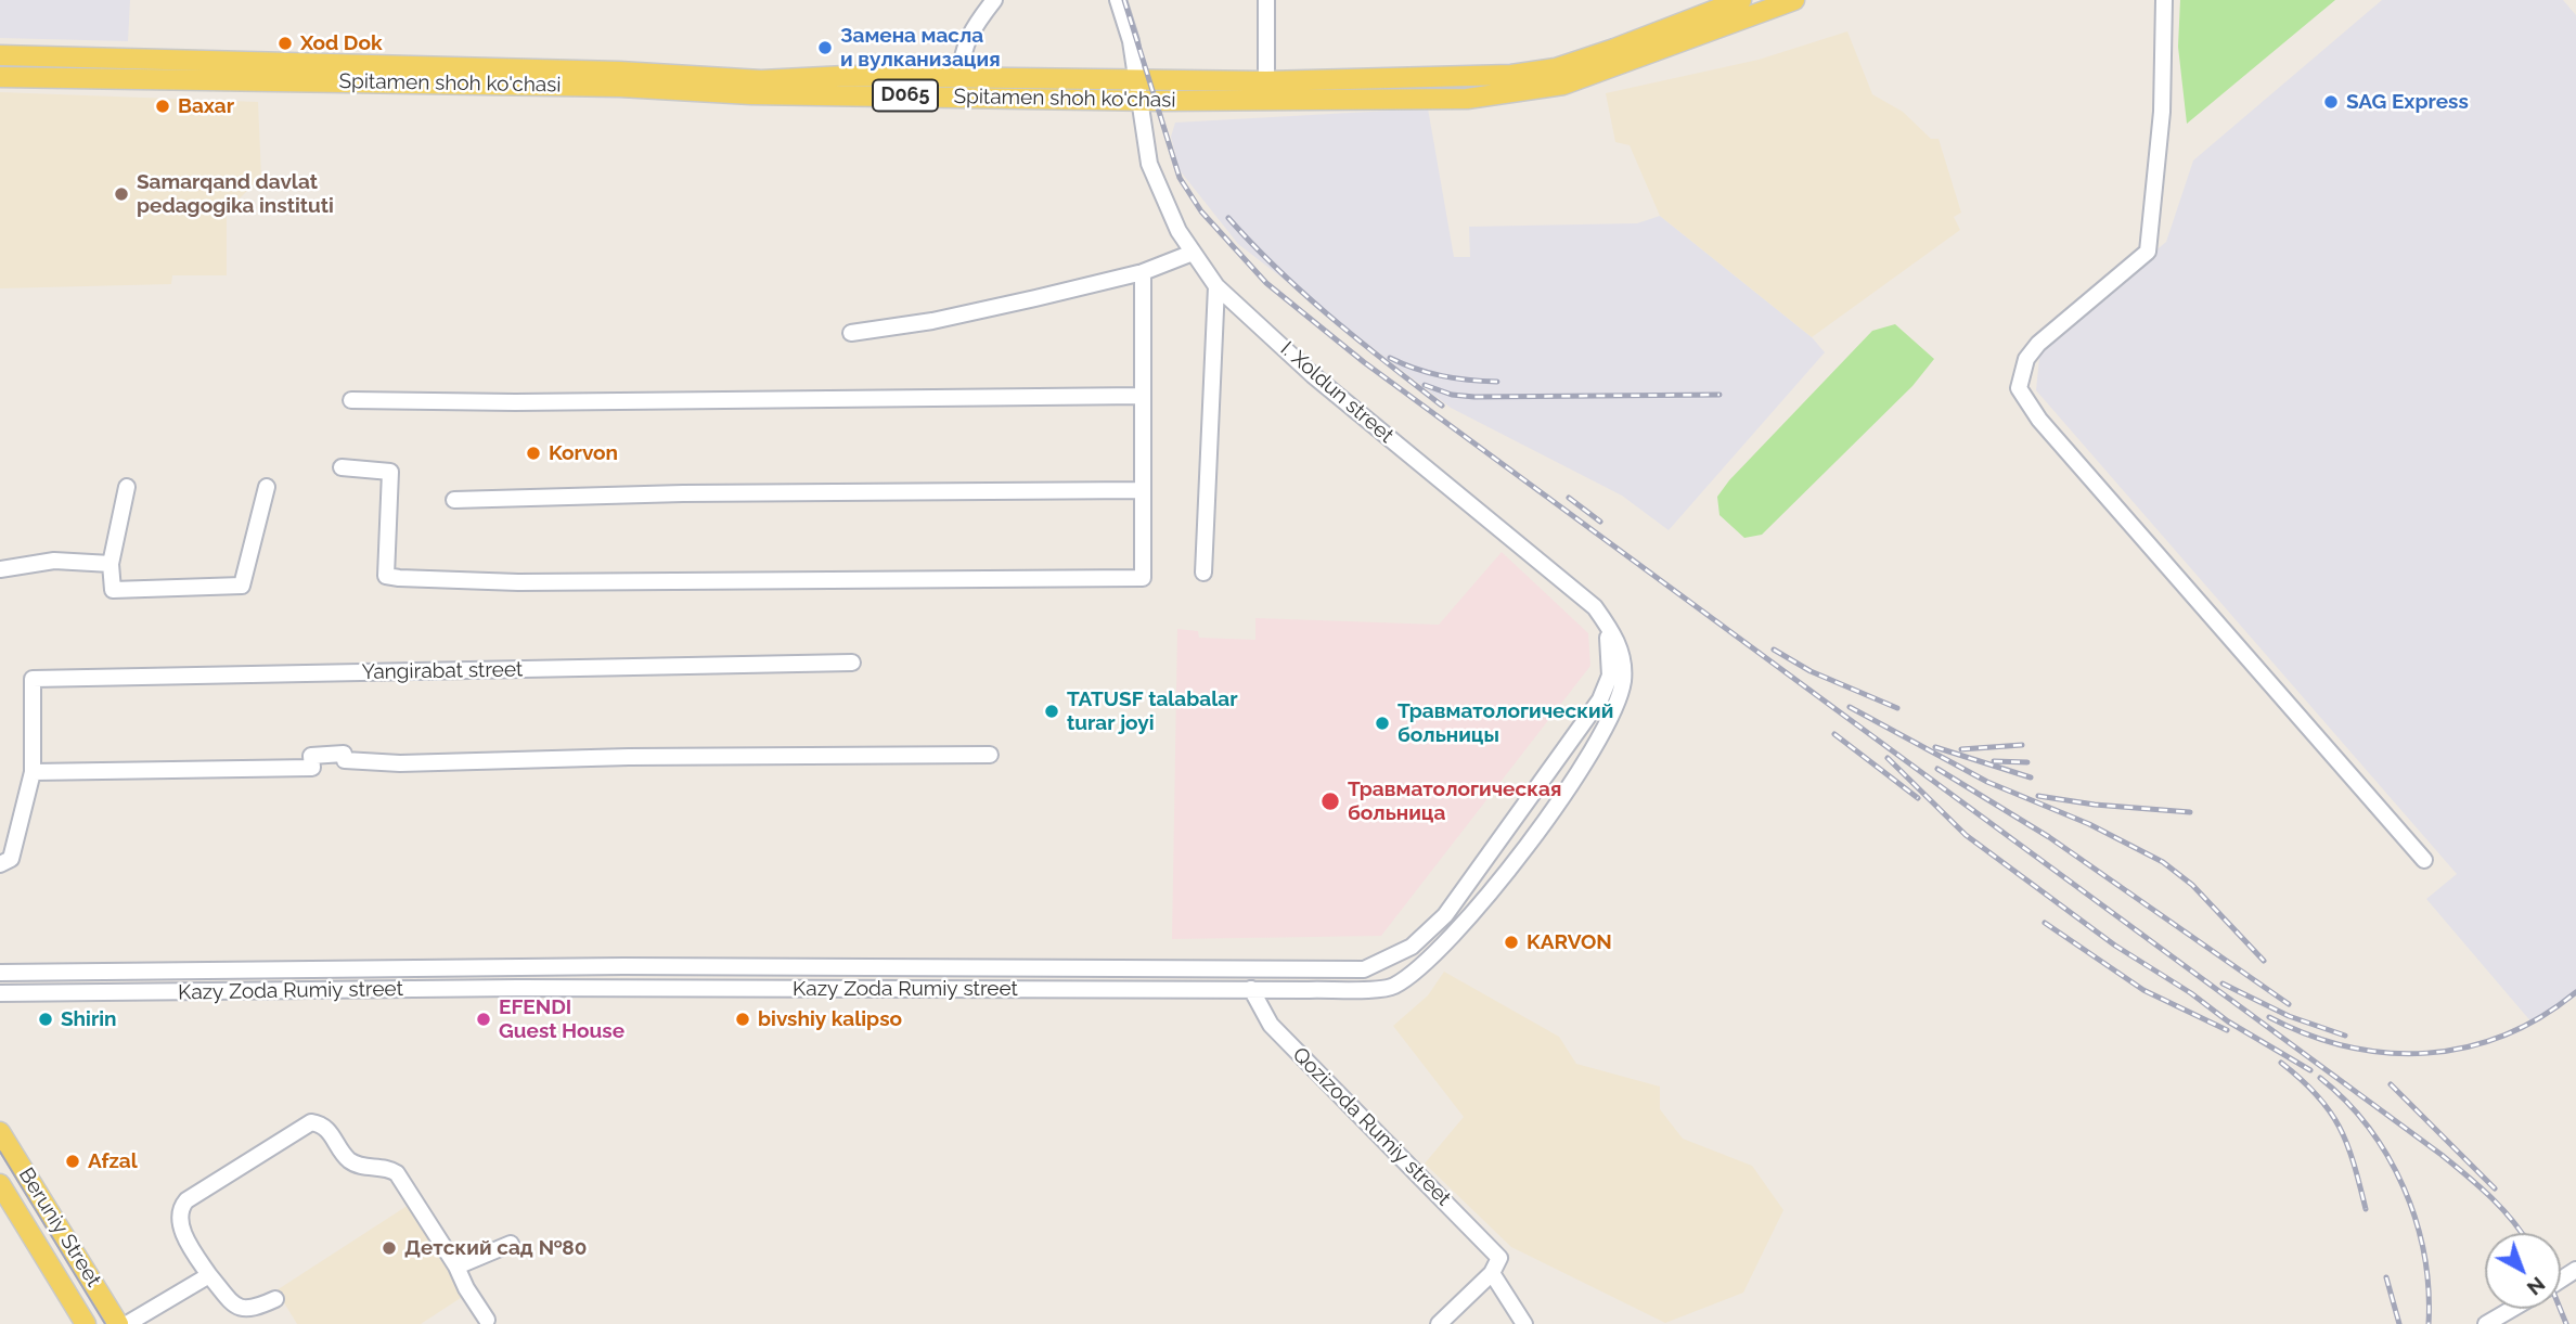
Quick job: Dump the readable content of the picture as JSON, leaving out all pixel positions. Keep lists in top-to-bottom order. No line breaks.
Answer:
{"streets":{"main road":["Spitamen shoh ko'chasi","D065","Beruniy Street"],"street":["I. Xoldun street","Kazy Zoda Rumiy street","Qozizoda Rumiy street"]},"crossings":[["Spitamen shoh ko'chasi","I. Xoldun street"],["I. Xoldun street","Kazy Zoda Rumiy street"],["Kazy Zoda Rumiy street","Qozizoda Rumiy street"]],"places":["Xod Dok","Замена масла и вулканизация","SAG Express","Baxar","Samarqand davlat pedagogika instituti","Korvon","TATUSF talabalar turar joyi","Травматологический больницы","Травматологическая больница","KARVON","Shirin","EFENDI Guest House","bivshiy kalipso","Afzal","Детский сад №80"],"north":"bottom right"}
